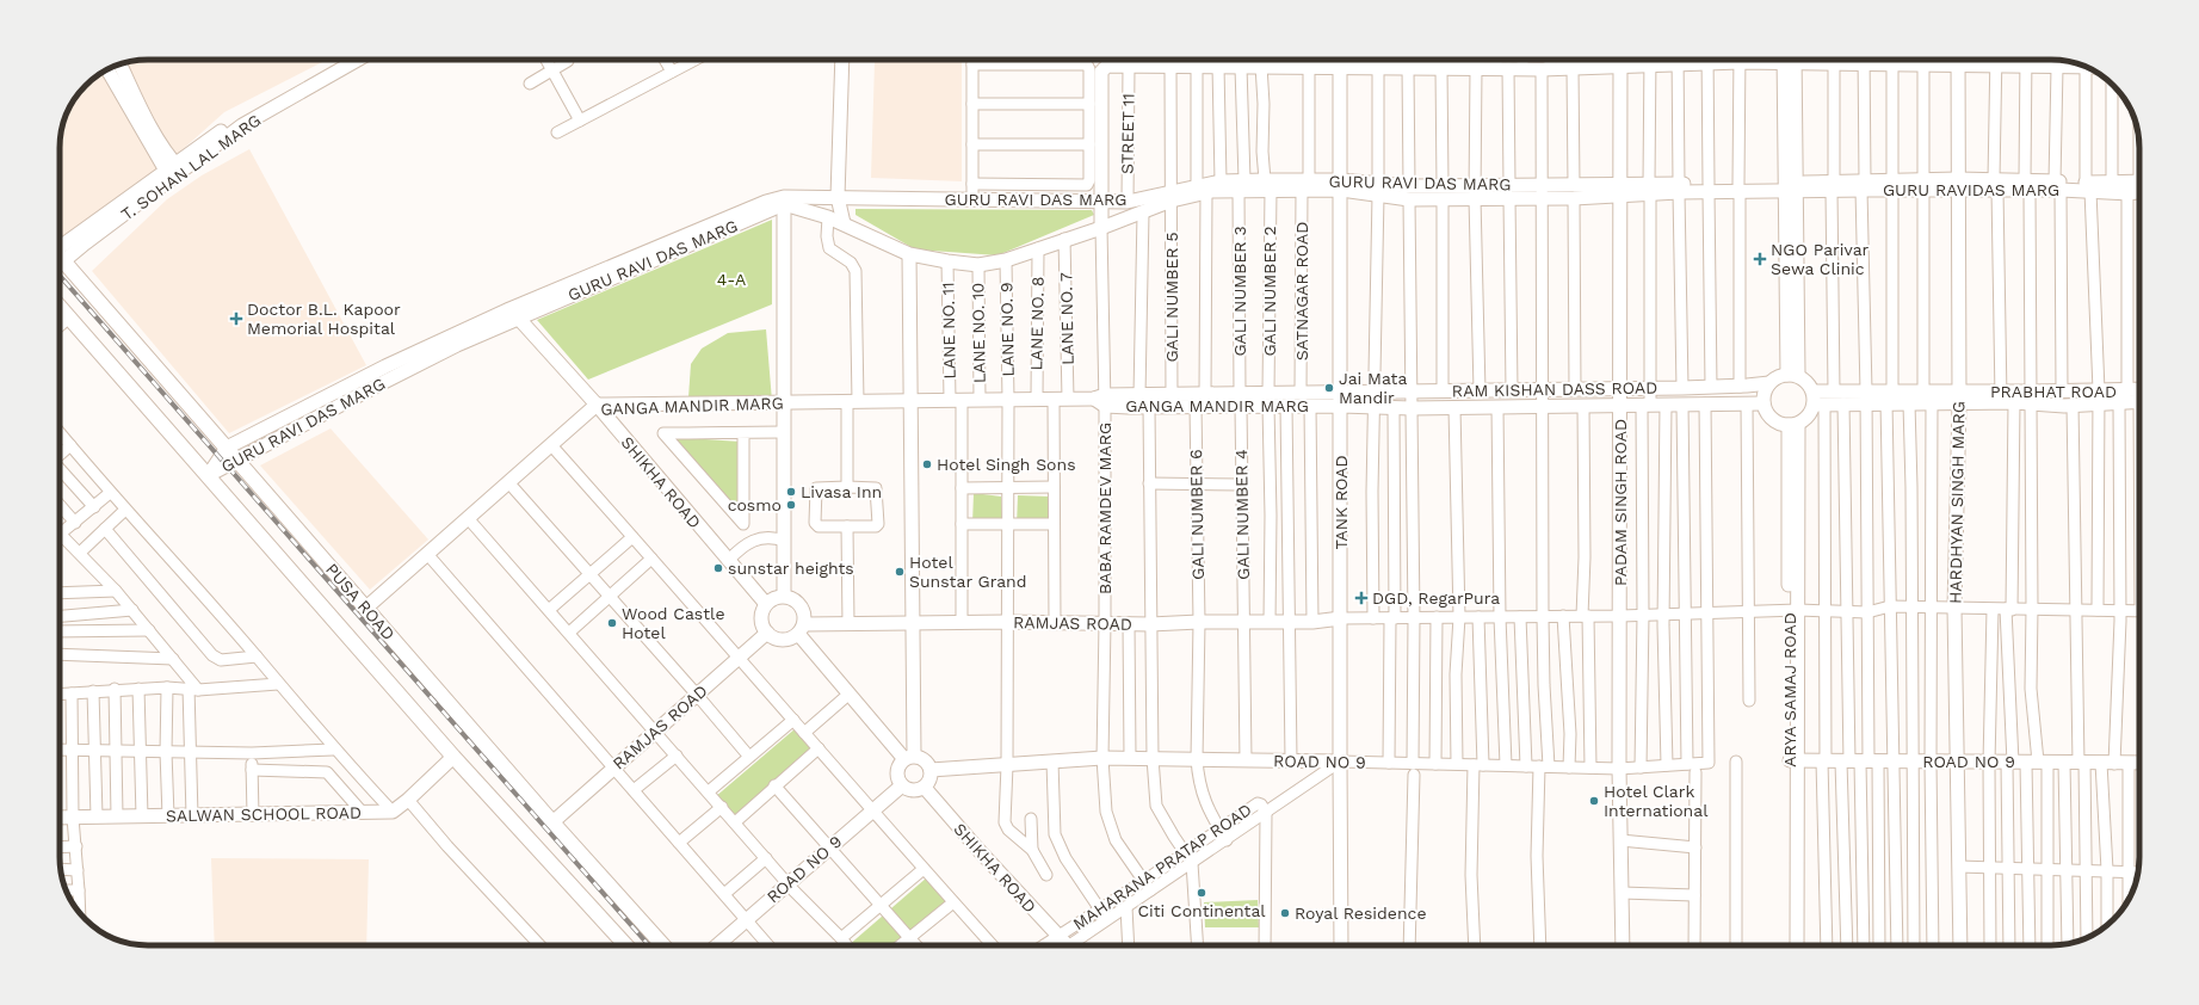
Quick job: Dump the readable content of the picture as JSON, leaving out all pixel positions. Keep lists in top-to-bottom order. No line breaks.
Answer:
{"streets":{"main road":["PUSA ROAD"],"street":["STREET 11","T. SOHAN LAL MARG","GURU RAVI DAS MARG","GURU RAVIDAS MARG","GALI NUMBER 3","GALI NUMBER 2","SATNAGAR ROAD","GALI NUMBER 5","LANE NO. 7","LANE NO. 8","LANE NO. 9","LANE NO. 11","LANE NO. 10","RAM KISHAN DASS ROAD","PRABHAT ROAD","GANGA MANDIR MARG","SHIKHA ROAD","TANK ROAD","PADAM SINGH ROAD","HARDHYAN SINGH MARG","BABA RAMDEV MARG","GALI NUMBER 6","GALI NUMBER 4","RAMJAS ROAD","ARYA SAMAJ ROAD","ROAD NO 9","SALWAN SCHOOL ROAD","MAHARANA PRATAP ROAD"]},"crossings":[["STREET 11","GURU RAVI DAS MARG"],["GURU RAVI DAS MARG","GURU RAVIDAS MARG"],["GURU RAVI DAS MARG","GALI NUMBER 3"],["GURU RAVI DAS MARG","GALI NUMBER 2"],["GURU RAVI DAS MARG","SATNAGAR ROAD"],["GURU RAVI DAS MARG","GALI NUMBER 5"],["GURU RAVI DAS MARG","LANE NO. 7"],["GURU RAVI DAS MARG","LANE NO. 8"],["GURU RAVI DAS MARG","LANE NO. 9"],["GURU RAVI DAS MARG","LANE NO. 11"],["GURU RAVI DAS MARG","LANE NO. 10"],["GURU RAVI DAS MARG","SHIKHA ROAD"],["GURU RAVI DAS MARG","TANK ROAD"],["GURU RAVI DAS MARG","PADAM SINGH ROAD"],["GURU RAVI DAS MARG","BABA RAMDEV MARG"],["GURU RAVI DAS MARG","PUSA ROAD"],["GURU RAVIDAS MARG","HARDHYAN SINGH MARG"],["GALI NUMBER 3","GANGA MANDIR MARG"],["GALI NUMBER 3","GALI NUMBER 4"],["GALI NUMBER 2","GANGA MANDIR MARG"],["GALI NUMBER 2","RAMJAS ROAD"],["SATNAGAR ROAD","GANGA MANDIR MARG"],["GALI NUMBER 5","GANGA MANDIR MARG"],["LANE NO. 7","GANGA MANDIR MARG"],["LANE NO. 8","GANGA MANDIR MARG"],["LANE NO. 9","GANGA MANDIR MARG"],["LANE NO. 9","RAMJAS ROAD"],["LANE NO. 9","ROAD NO 9"],["LANE NO. 11","GANGA MANDIR MARG"],["LANE NO. 11","RAMJAS ROAD"],["LANE NO. 10","GANGA MANDIR MARG"],["RAM KISHAN DASS ROAD","GANGA MANDIR MARG"],["RAM KISHAN DASS ROAD","TANK ROAD"],["RAM KISHAN DASS ROAD","PADAM SINGH ROAD"],["PRABHAT ROAD","HARDHYAN SINGH MARG"],["GANGA MANDIR MARG","SHIKHA ROAD"],["GANGA MANDIR MARG","TANK ROAD"],["GANGA MANDIR MARG","BABA RAMDEV MARG"],["GANGA MANDIR MARG","GALI NUMBER 6"],["GANGA MANDIR MARG","GALI NUMBER 4"],["GANGA MANDIR MARG","PUSA ROAD"],["SHIKHA ROAD","RAMJAS ROAD"],["SHIKHA ROAD","ROAD NO 9"],["SHIKHA ROAD","MAHARANA PRATAP ROAD"],["TANK ROAD","RAMJAS ROAD"],["TANK ROAD","ROAD NO 9"],["TANK ROAD","MAHARANA PRATAP ROAD"],["PADAM SINGH ROAD","ROAD NO 9"],["HARDHYAN SINGH MARG","ROAD NO 9"],["BABA RAMDEV MARG","RAMJAS ROAD"],["BABA RAMDEV MARG","ROAD NO 9"],["BABA RAMDEV MARG","MAHARANA PRATAP ROAD"],["GALI NUMBER 6","RAMJAS ROAD"],["GALI NUMBER 6","ROAD NO 9"],["GALI NUMBER 6","MAHARANA PRATAP ROAD"],["GALI NUMBER 4","RAMJAS ROAD"],["GALI NUMBER 4","ROAD NO 9"],["PUSA ROAD","RAMJAS ROAD"],["ARYA SAMAJ ROAD","ROAD NO 9"],["ROAD NO 9","MAHARANA PRATAP ROAD"]],"parks":["4-A"],"places":{"health":["NGO Parivar Sewa Clinic","Doctor B.L. Kapoor Memorial Hospital","DGD, RegarPura"],"other":["Jai Mata Mandir","Hotel Singh Sons","Livasa Inn","cosmo","sunstar heights","Hotel Sunstar Grand","Wood Castle Hotel","Hotel Clark International","Citi Continental","Royal Residence"]}}
